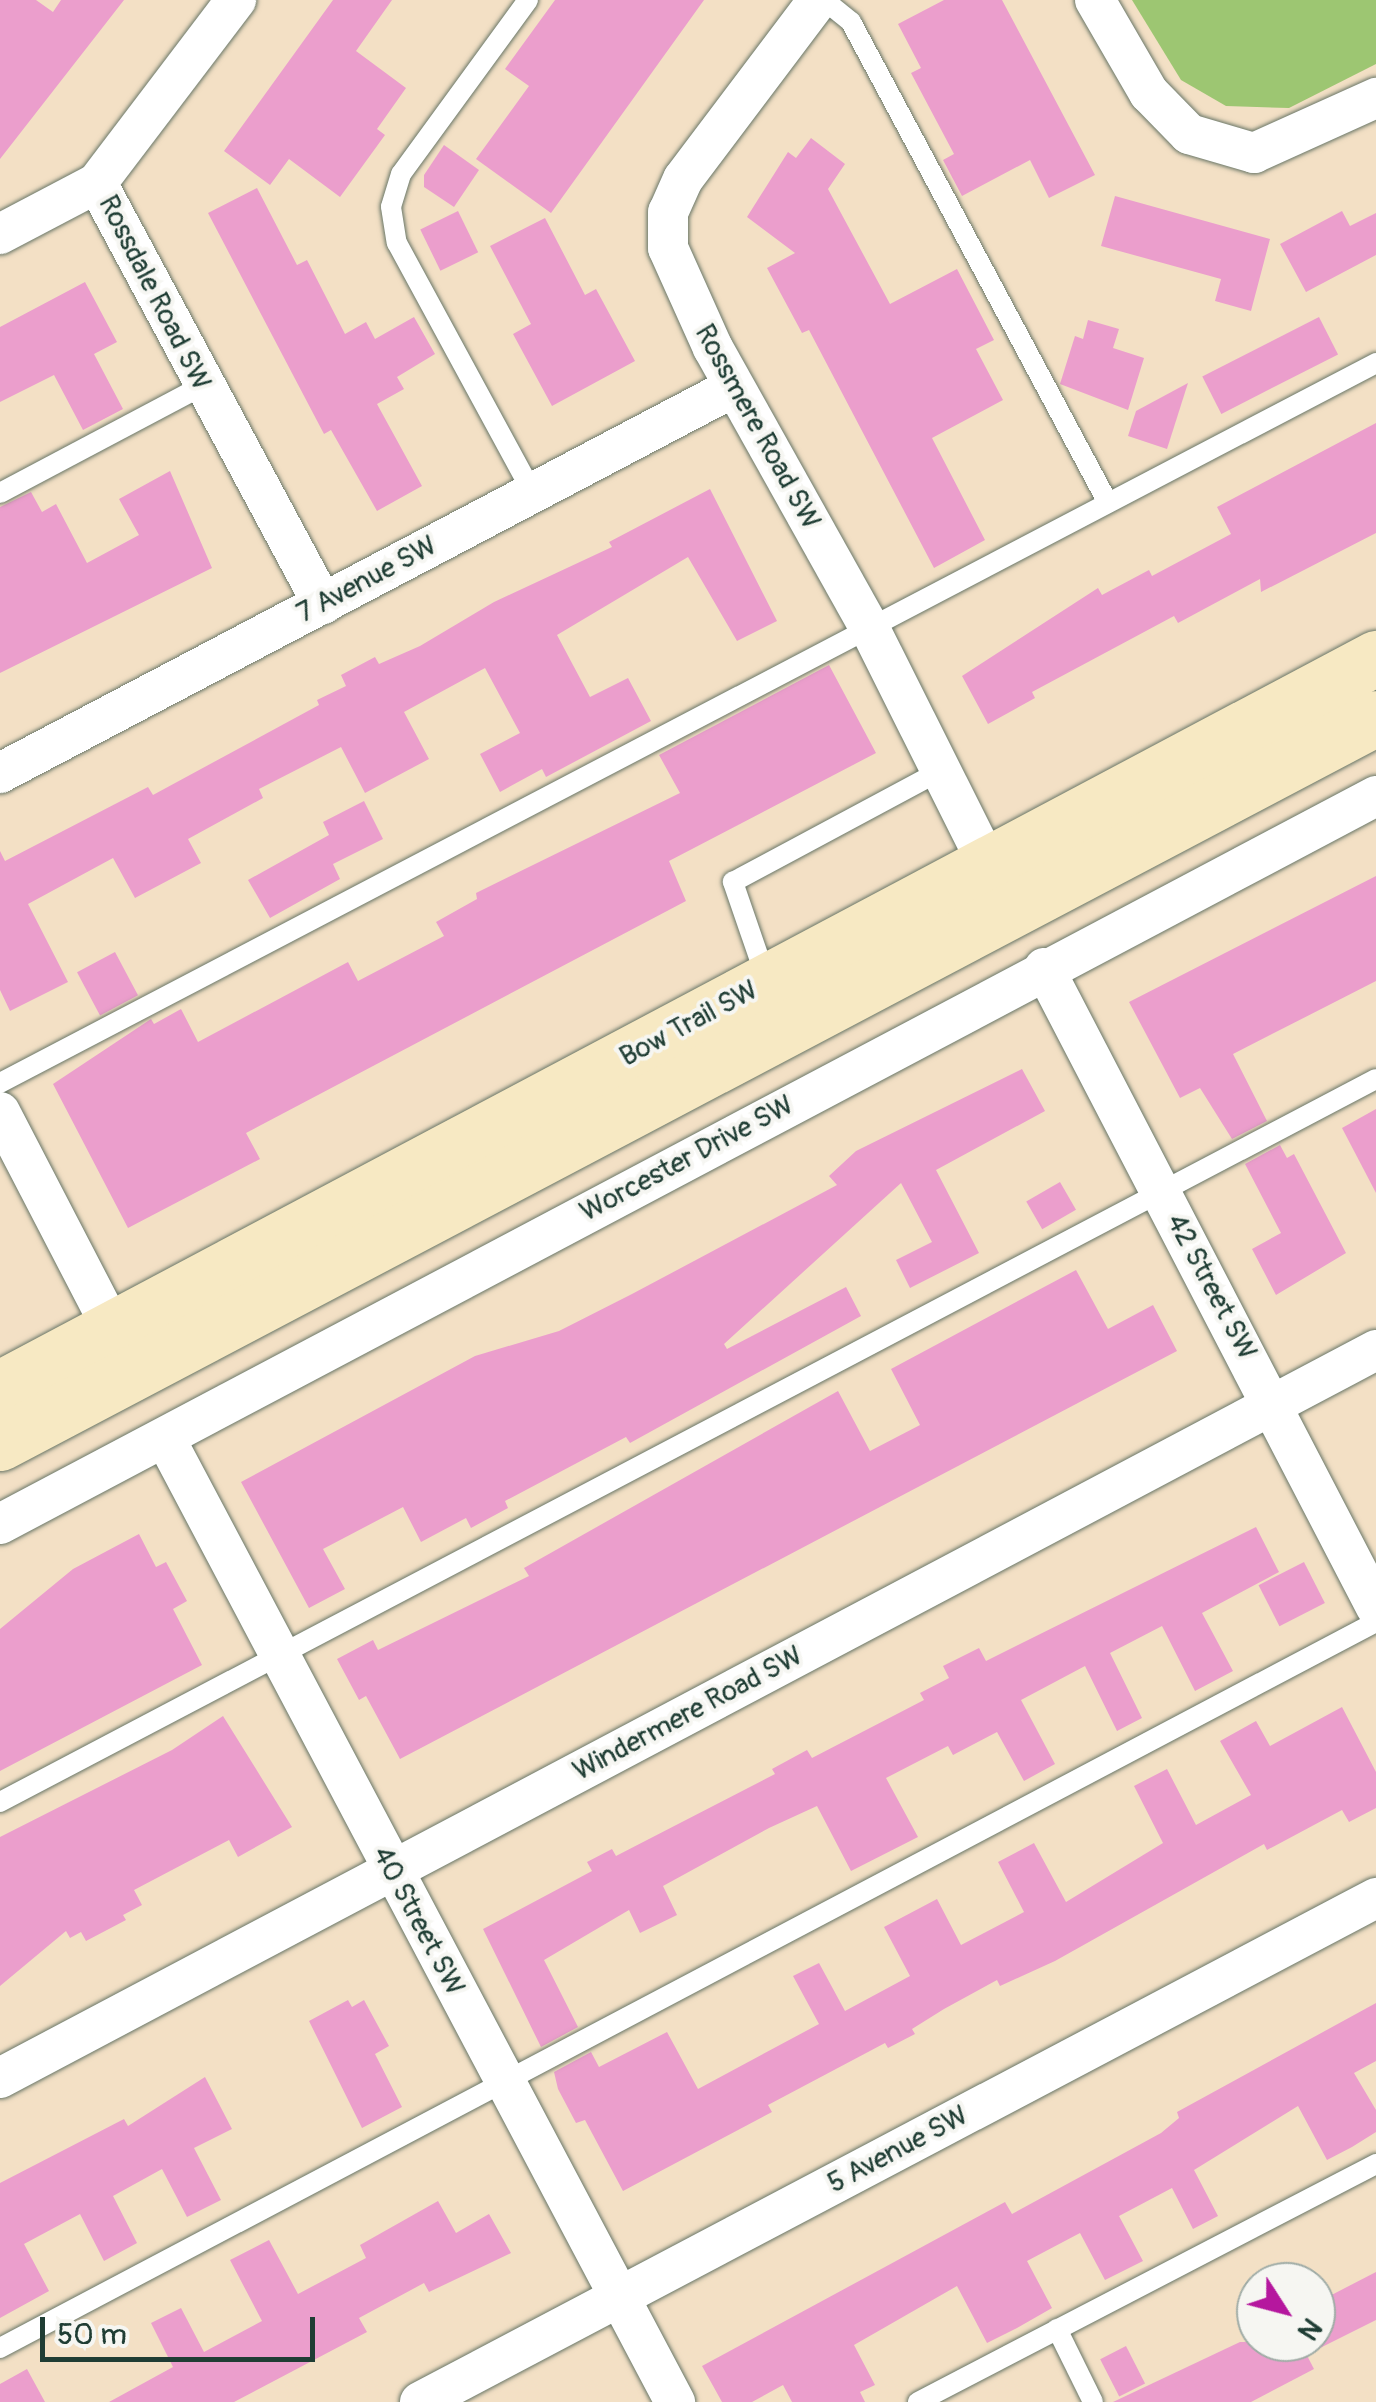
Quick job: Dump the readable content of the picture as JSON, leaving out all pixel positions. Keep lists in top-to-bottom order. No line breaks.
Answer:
{"streets":{"main road":["Bow Trail SW"],"street":["Rossdale Road SW","Rossmere Road SW","7 Avenue SW","Worcester Drive SW","42 Street SW","Windermere Road SW","40 Street SW","5 Avenue SW"]},"crossings":[["Rossdale Road SW","7 Avenue SW"],["Rossmere Road SW","7 Avenue SW"],["Rossmere Road SW","Bow Trail SW"],["Worcester Drive SW","42 Street SW"],["Worcester Drive SW","40 Street SW"],["42 Street SW","Windermere Road SW"],["Windermere Road SW","40 Street SW"],["40 Street SW","5 Avenue SW"]],"scale_bar":"50 m","north":"bottom right"}
